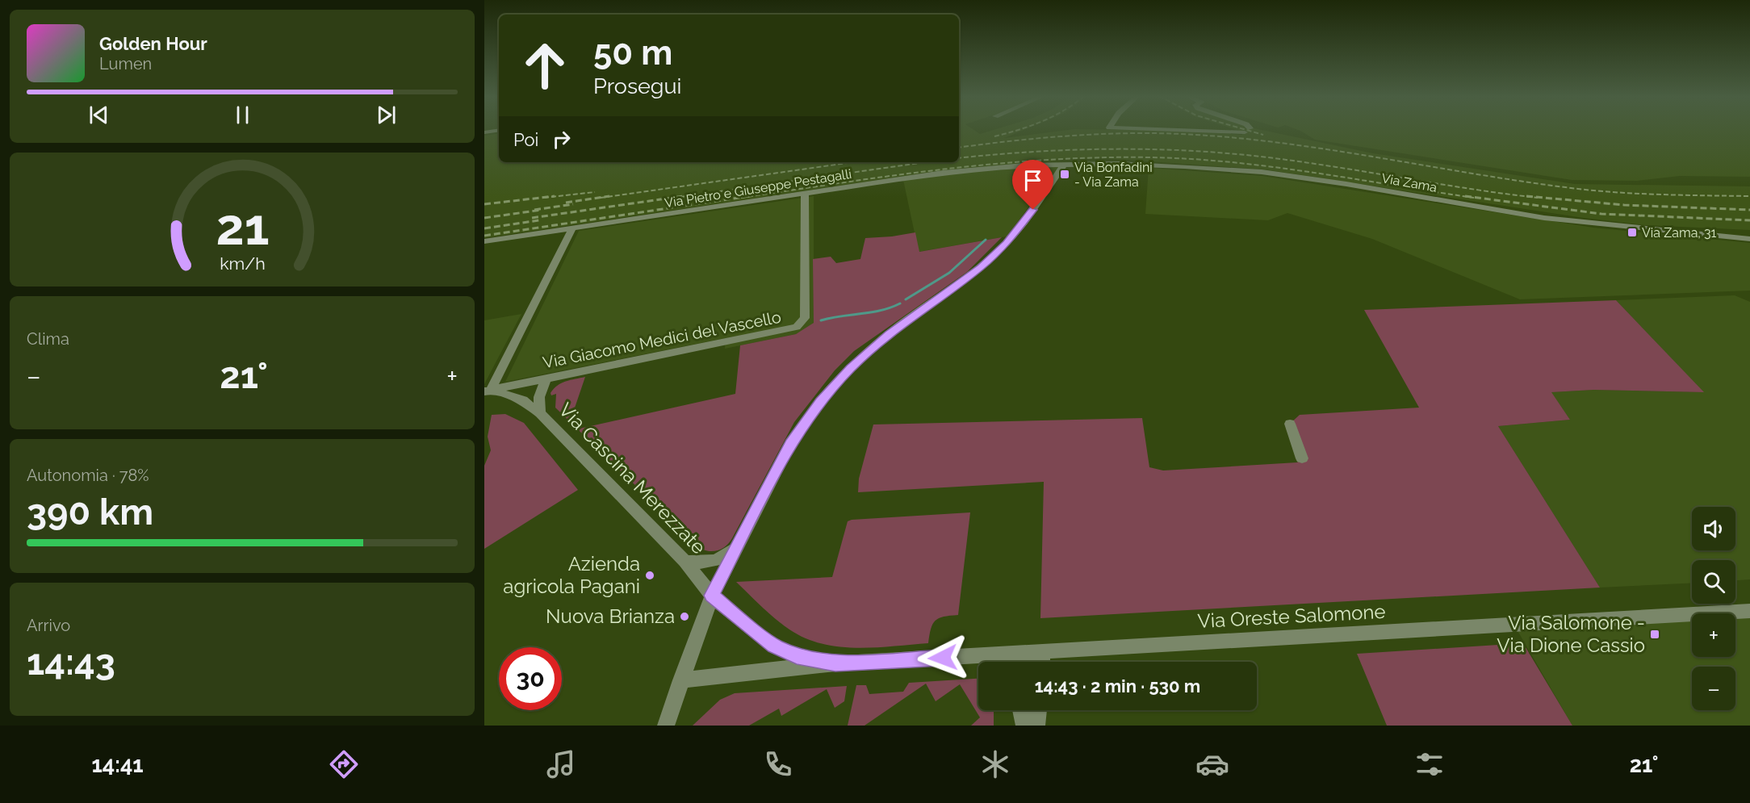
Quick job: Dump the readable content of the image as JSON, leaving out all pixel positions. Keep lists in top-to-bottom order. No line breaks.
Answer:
{"streets":{"street":["Via Zama","Via Pietro e Giuseppe Pestagalli","Via Giacomo Medici del Vascello","Via Cascina Merezzate","Via Oreste Salomone"]},"crossings":[["Via Zama","Via Pietro e Giuseppe Pestagalli"],["Via Pietro e Giuseppe Pestagalli","Via Giacomo Medici del Vascello"],["Via Giacomo Medici del Vascello","Via Cascina Merezzate"],["Via Cascina Merezzate","Via Oreste Salomone"]],"places":{"transit":["Via Bonfadini - Via Zama","Via Zama, 31","Via Salomone - Via Dione Cassio"],"other":["Azienda agricola Pagani","Nuova Brianza"]},"page":{"turn":["50 m","Prosegui"],"song":["Golden Hour","Lumen"],"then":"Poi","tile":["Clima",["Autonomia · 78%","390 km"],["Arrivo","14:43"]],"heat":["−","21°","+"],"map_buttons":["+","−"],"limit":"30","trip":"14:43 · 2 min · 530 m","tabs":["14:41","21°"],"gauge":["21","km/h"]}}
